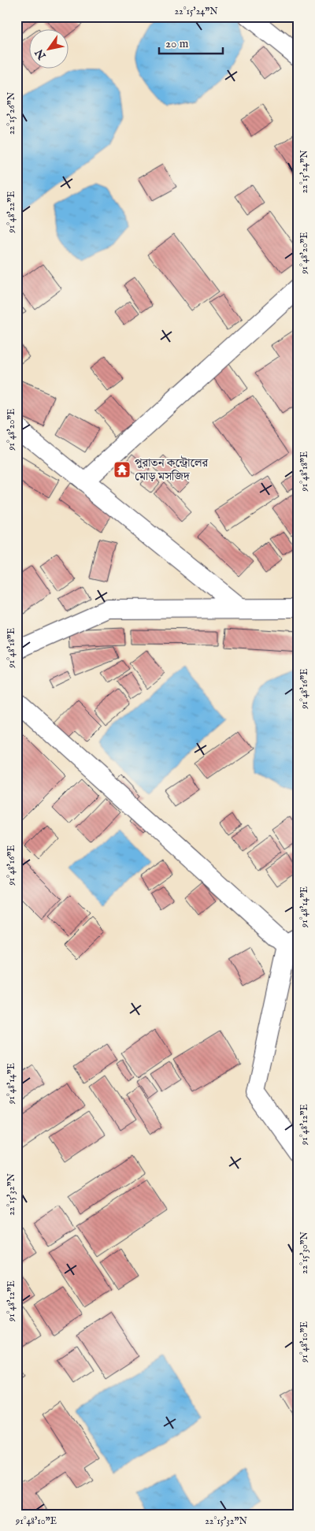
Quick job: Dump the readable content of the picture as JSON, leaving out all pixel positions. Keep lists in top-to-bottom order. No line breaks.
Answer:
{"places":{"temple":["পুরাতন কন্ট্রোলের মোড় মসজিদ"]},"scale_bar":"20 m","north":"bottom left","coordinates":["22°15'24\"N","22°15'26\"N","91°48'22\"E","91°48'20\"E","91°48'18\"E","91°48'16\"E","91°48'14\"E","91°48'12\"E","22°15'32\"N","22°15'30\"N","91°48'10\"E"]}
